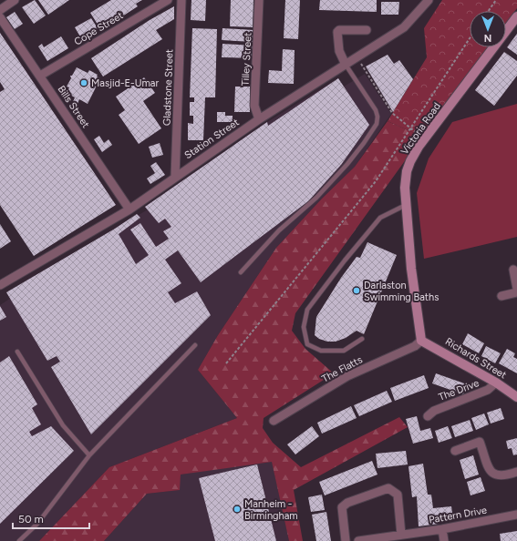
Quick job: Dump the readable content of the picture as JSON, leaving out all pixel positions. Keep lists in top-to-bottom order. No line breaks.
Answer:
{"streets":{"street":["Cope Street","Tilley Street","Gladstone Street","Bills Street","Victoria Road","Station Street","Richards Street","The Flatts","The Drive","Pattern Drive"]},"crossings":[["Cope Street","Bills Street"],["Tilley Street","Station Street"],["Gladstone Street","Station Street"],["Bills Street","Station Street"],["Victoria Road","Richards Street"],["Victoria Road","The Flatts"],["Richards Street","The Flatts"],["Richards Street","The Drive"]],"places":["Masjid-E-Umar","Darlaston Swimming Baths","Manheim - Birmingham"],"scale_bar":"50 m","north":"bottom"}
